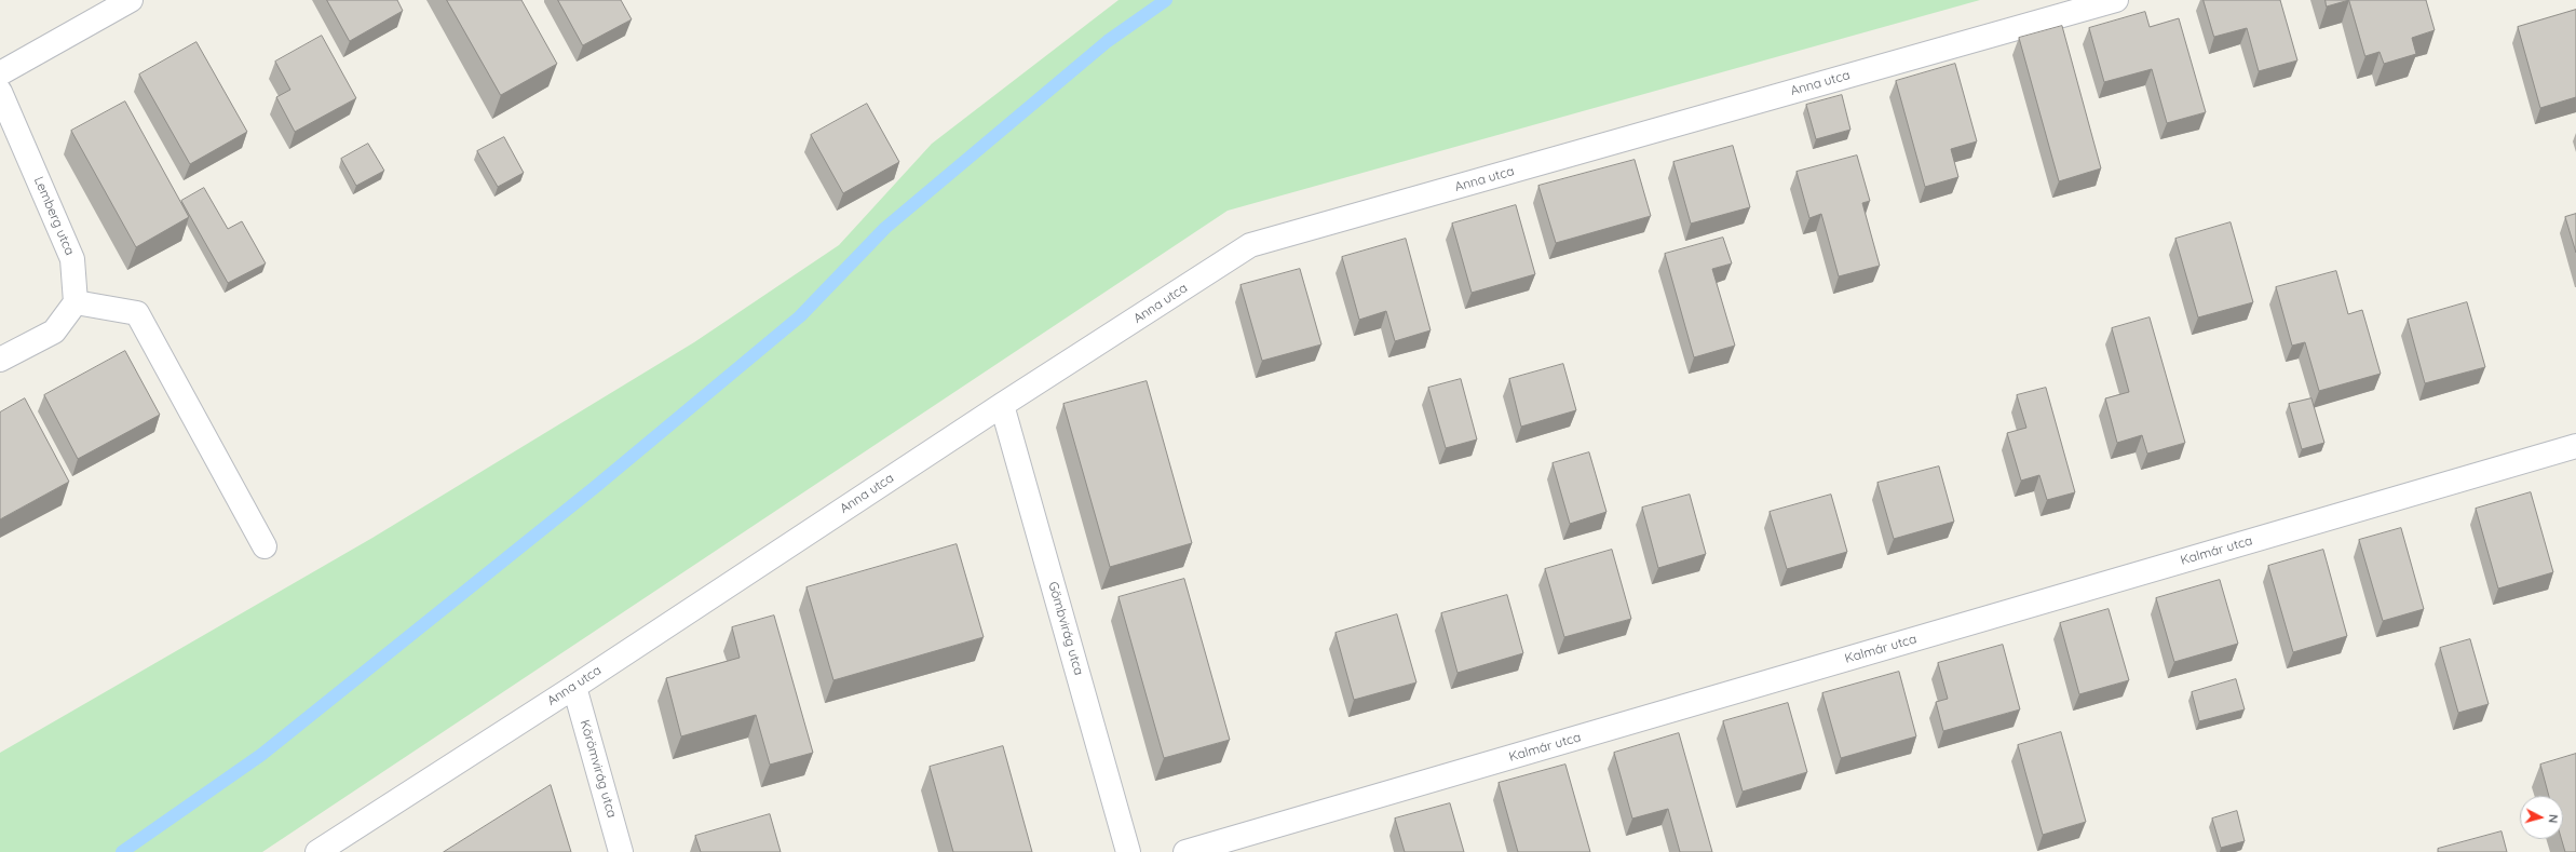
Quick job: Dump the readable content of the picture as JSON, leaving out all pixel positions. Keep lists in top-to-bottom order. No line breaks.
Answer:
{"streets":{"street":["Anna utca","Lemberg utca","Kalmár utca","Gömbvirág utca","Körömvirág utca"]},"crossings":[["Anna utca","Gömbvirág utca"],["Anna utca","Körömvirág utca"]],"north":"right"}
